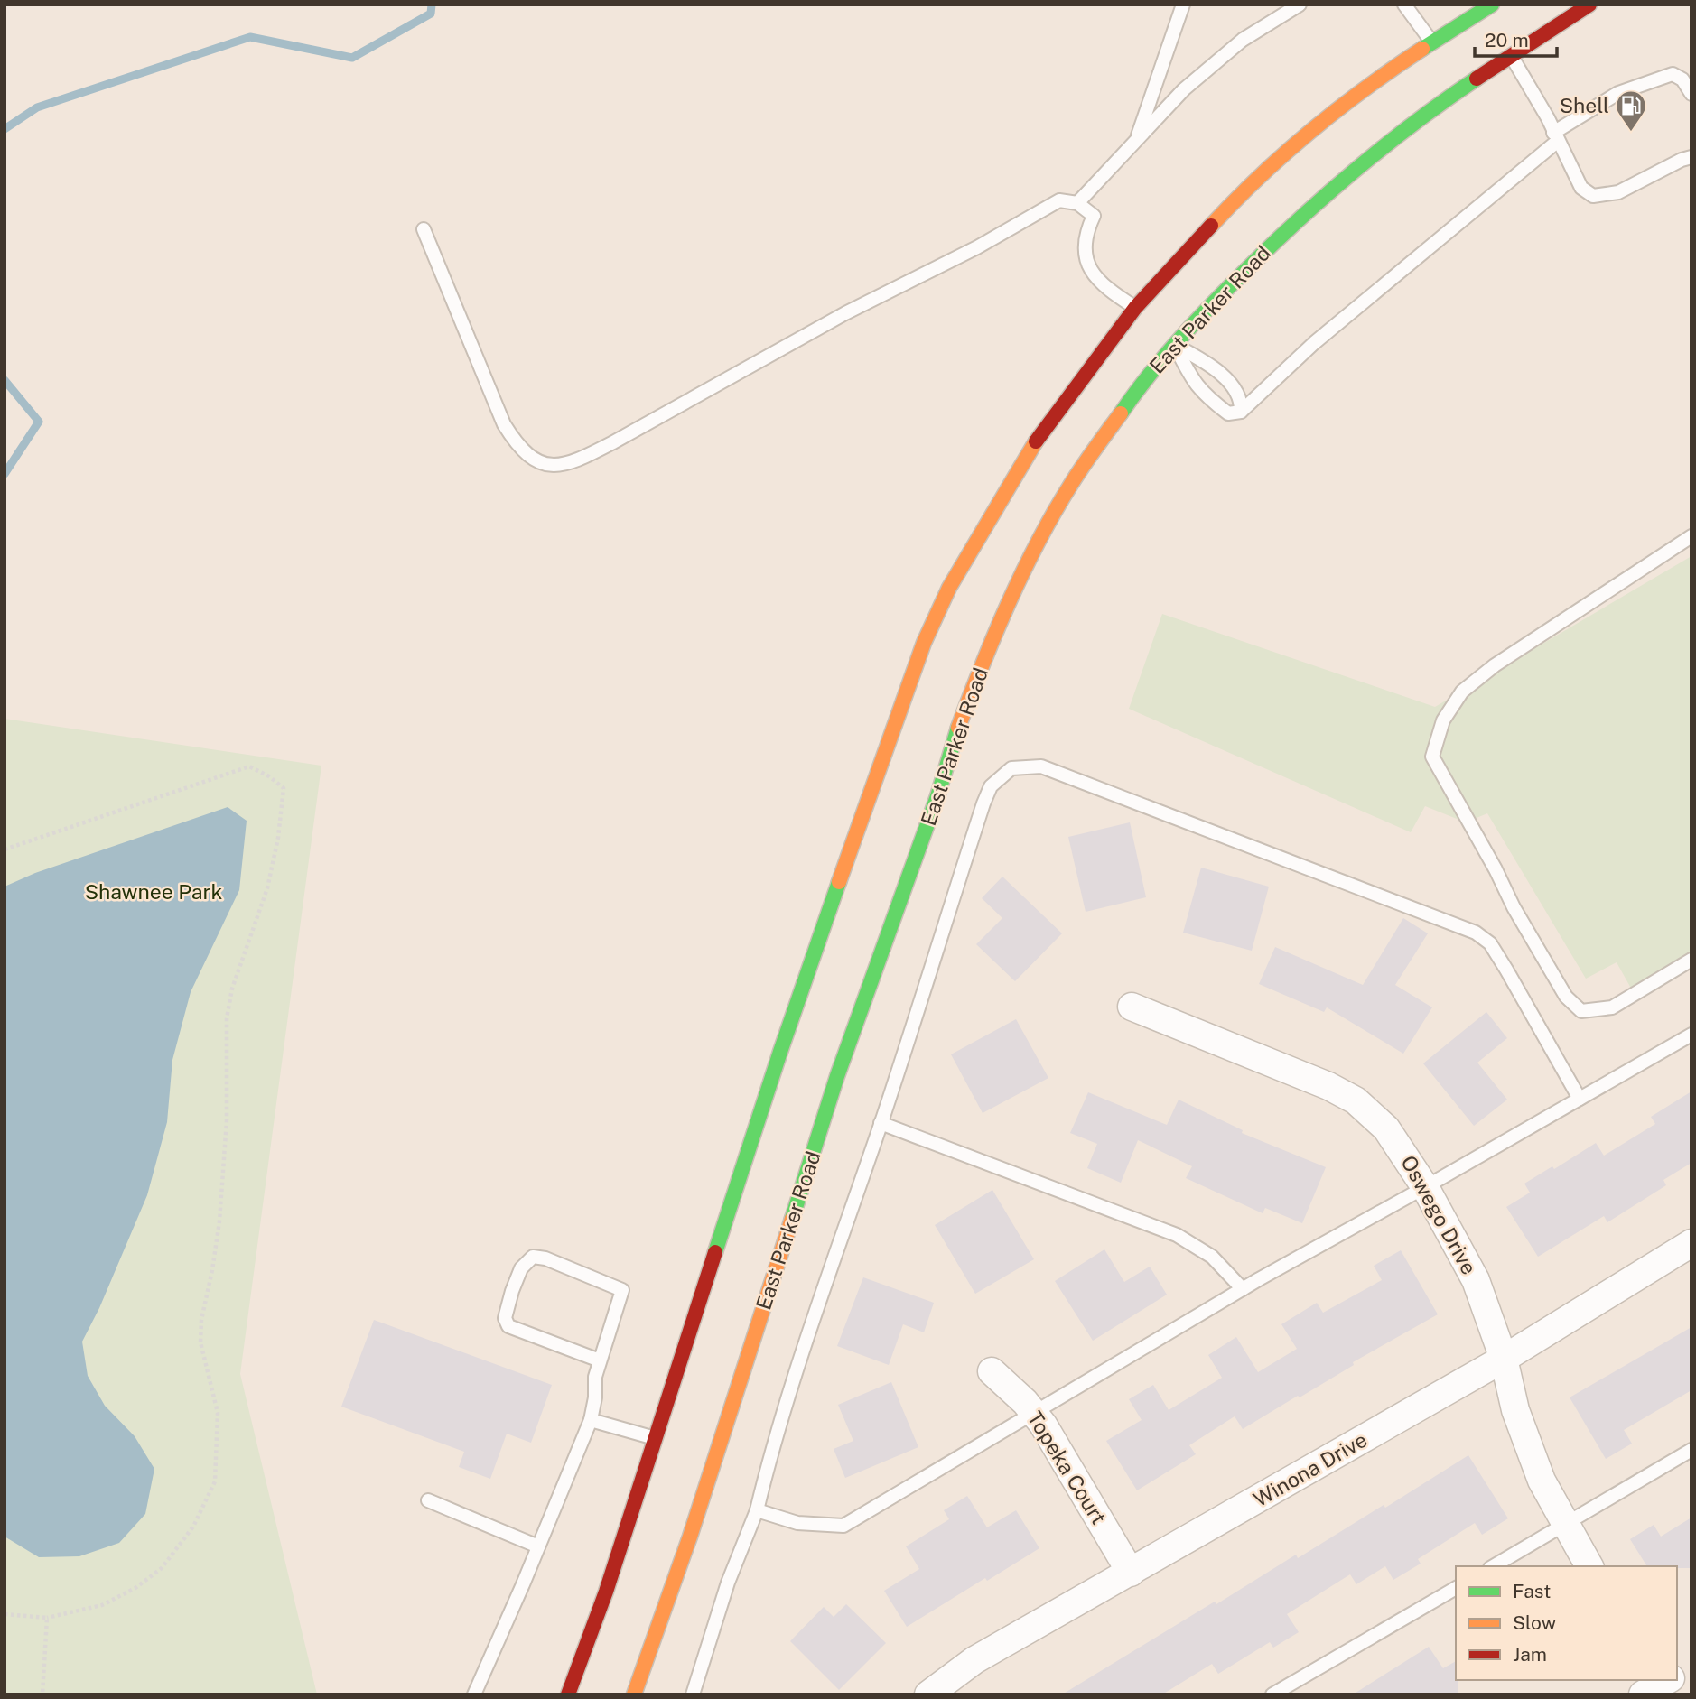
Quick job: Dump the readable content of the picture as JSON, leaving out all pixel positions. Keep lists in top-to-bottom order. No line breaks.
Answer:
{"streets":{"main road":["East Parker Road"],"street":["Oswego Drive","Topeka Court","Winona Drive"]},"crossings":[["Oswego Drive","Winona Drive"],["Topeka Court","Winona Drive"]],"parks":["Shawnee Park"],"places":{"fuel station":["Shell"]},"legend":["Fast","Slow","Jam"],"scale_bar":"20 m"}
